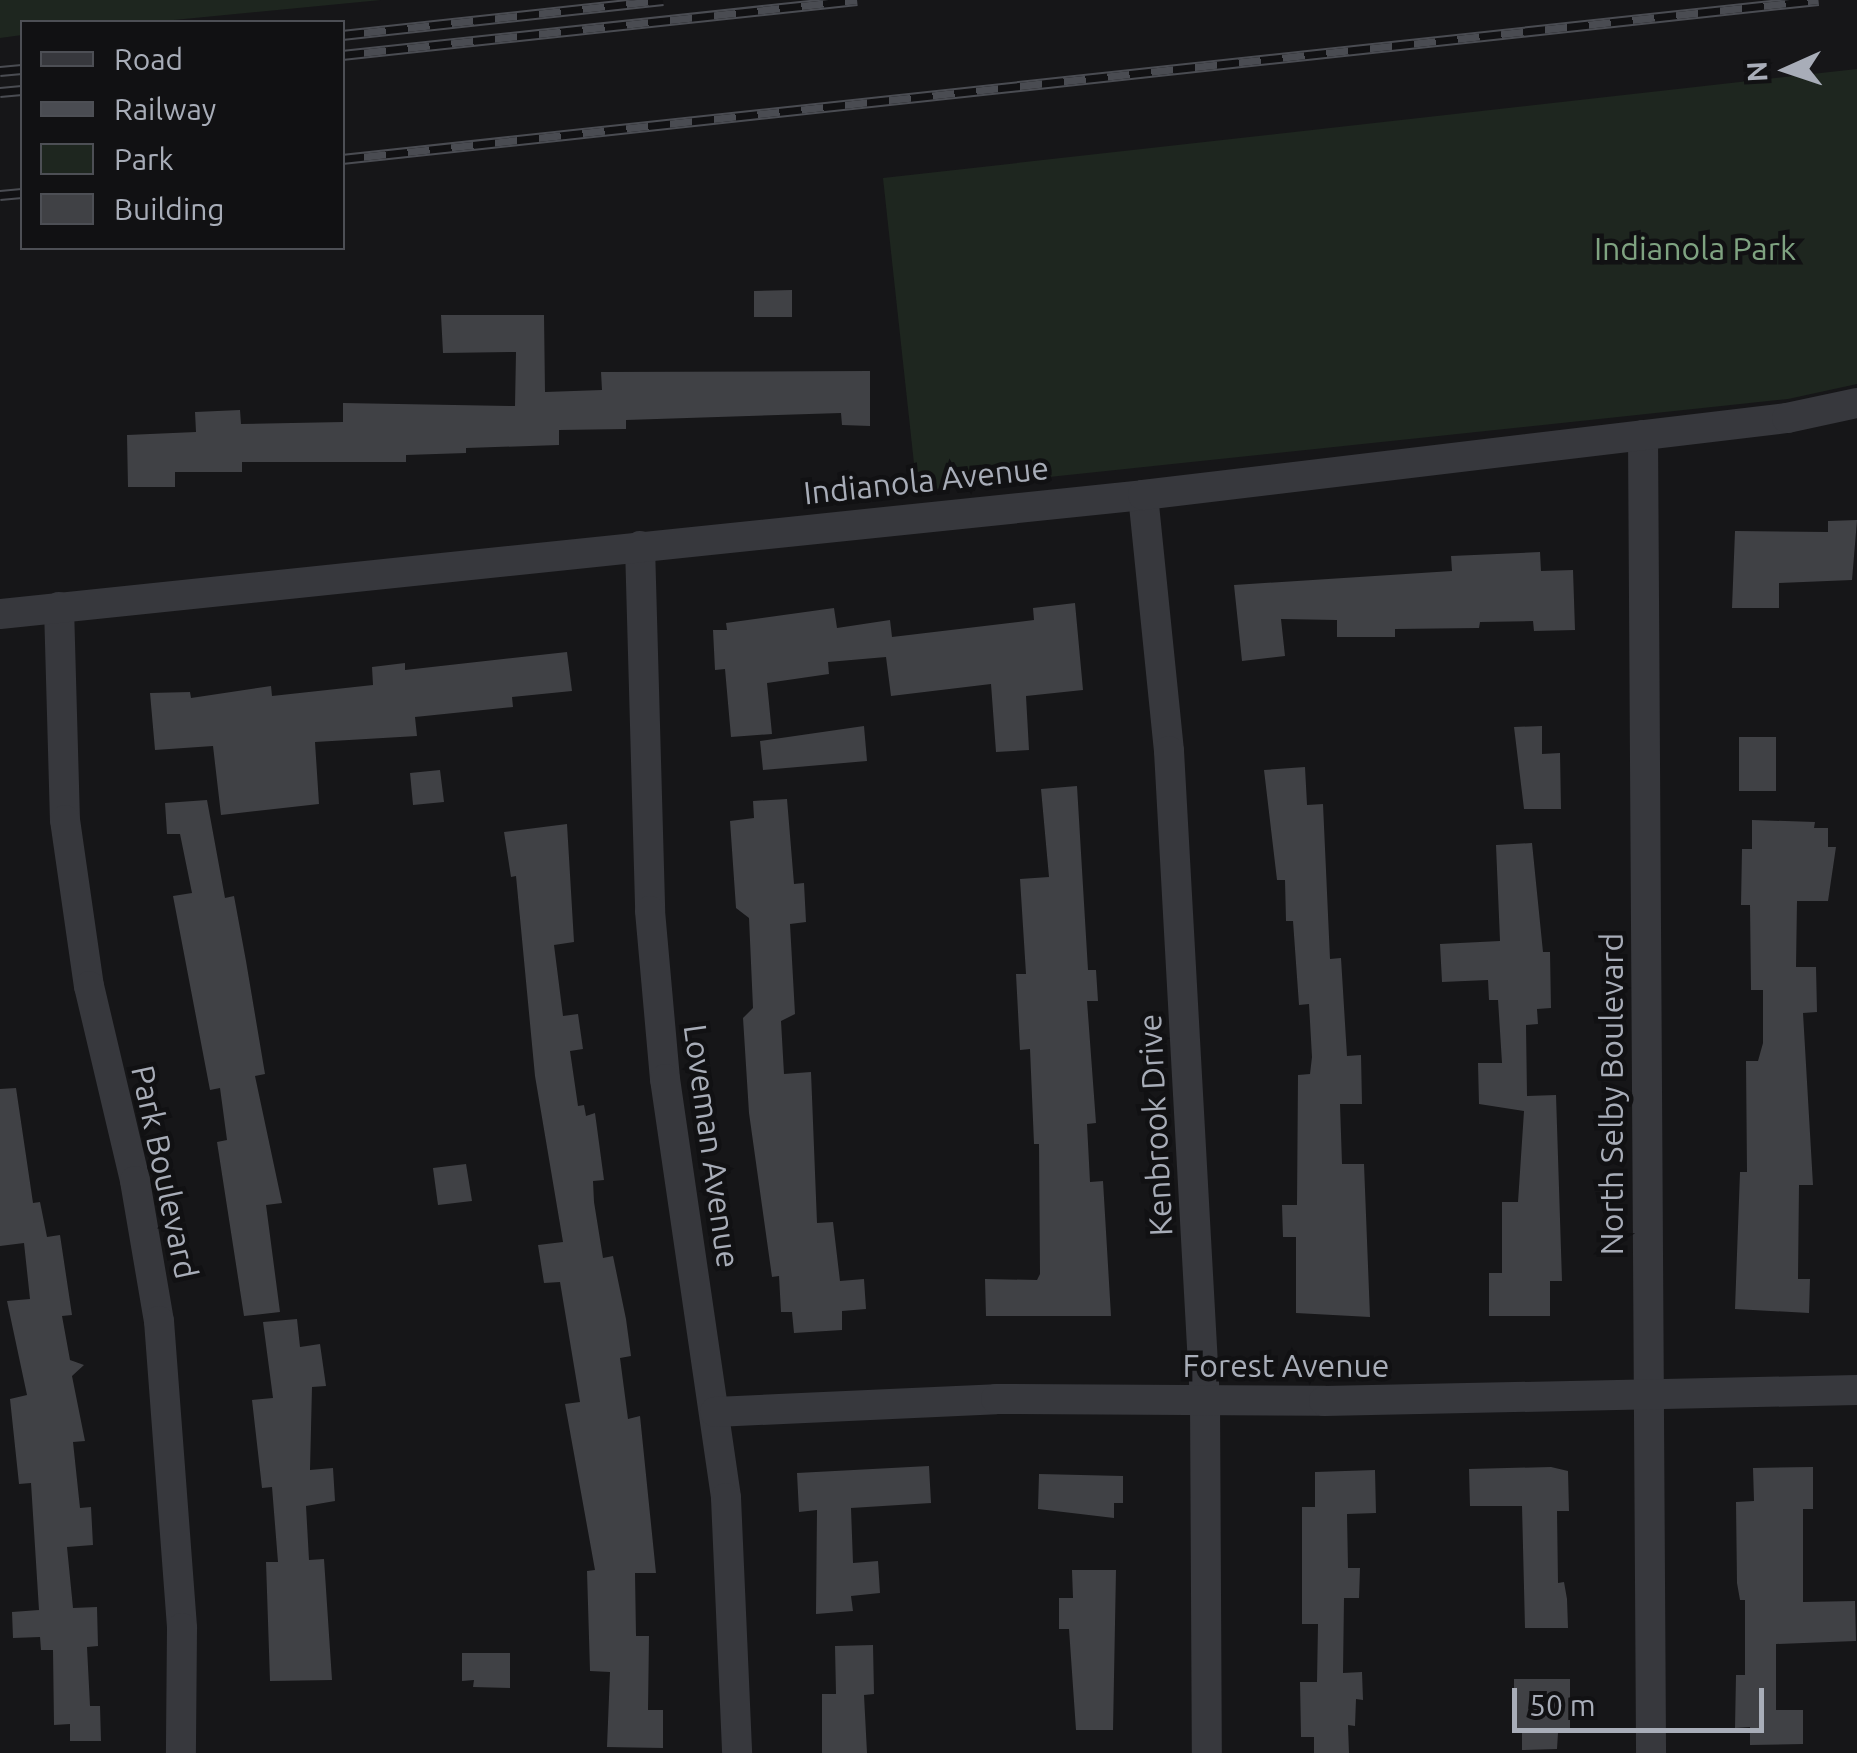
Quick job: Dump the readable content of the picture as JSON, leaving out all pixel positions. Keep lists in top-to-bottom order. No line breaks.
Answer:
{"streets":{"street":["Indianola Avenue","North Selby Boulevard","Kenbrook Drive","Loveman Avenue","Park Boulevard","Forest Avenue"]},"crossings":[["Indianola Avenue","North Selby Boulevard"],["Indianola Avenue","Kenbrook Drive"],["Indianola Avenue","Loveman Avenue"],["Indianola Avenue","Park Boulevard"],["North Selby Boulevard","Forest Avenue"],["Kenbrook Drive","Forest Avenue"],["Loveman Avenue","Forest Avenue"]],"parks":["Indianola Park"],"legend":["Road","Railway","Park","Building"],"scale_bar":"50 m","north":"left"}
